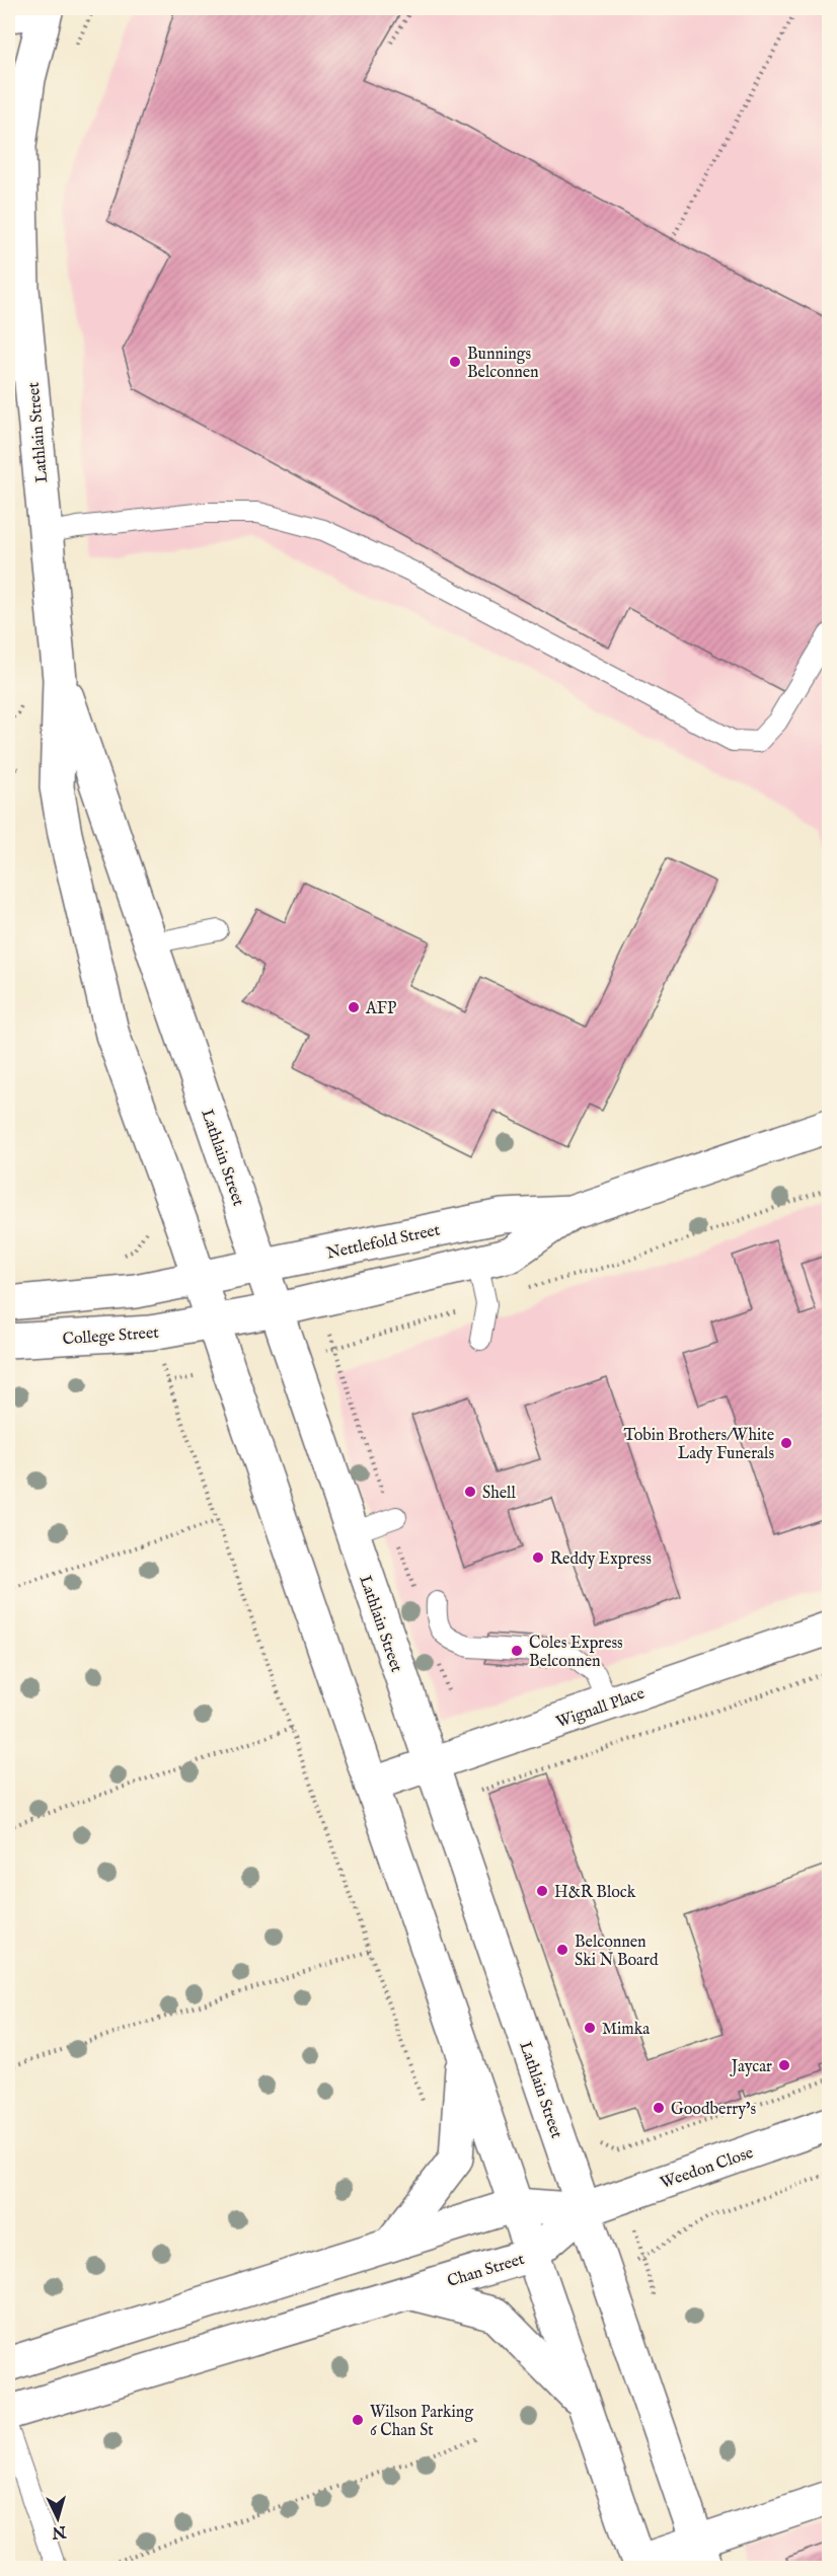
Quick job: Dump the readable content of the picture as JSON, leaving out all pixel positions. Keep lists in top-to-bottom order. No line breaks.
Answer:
{"streets":{"street":["Lathlain Street","Nettlefold Street","College Street","Wignall Place","Weedon Close","Chan Street"]},"crossings":[["Lathlain Street","Nettlefold Street"],["Lathlain Street","College Street"],["Lathlain Street","Wignall Place"],["Lathlain Street","Weedon Close"],["Lathlain Street","Chan Street"],["Nettlefold Street","College Street"],["Weedon Close","Chan Street"]],"places":["Bunnings Belconnen","AFP","Tobin Brothers/White Lady Funerals","Shell","Reddy Express","Coles Express Belconnen","H&R Block","Belconnen Ski N Board","Mimka","Jaycar","Goodberry’s","Wilson Parking 6 Chan St"],"north":"bottom"}
